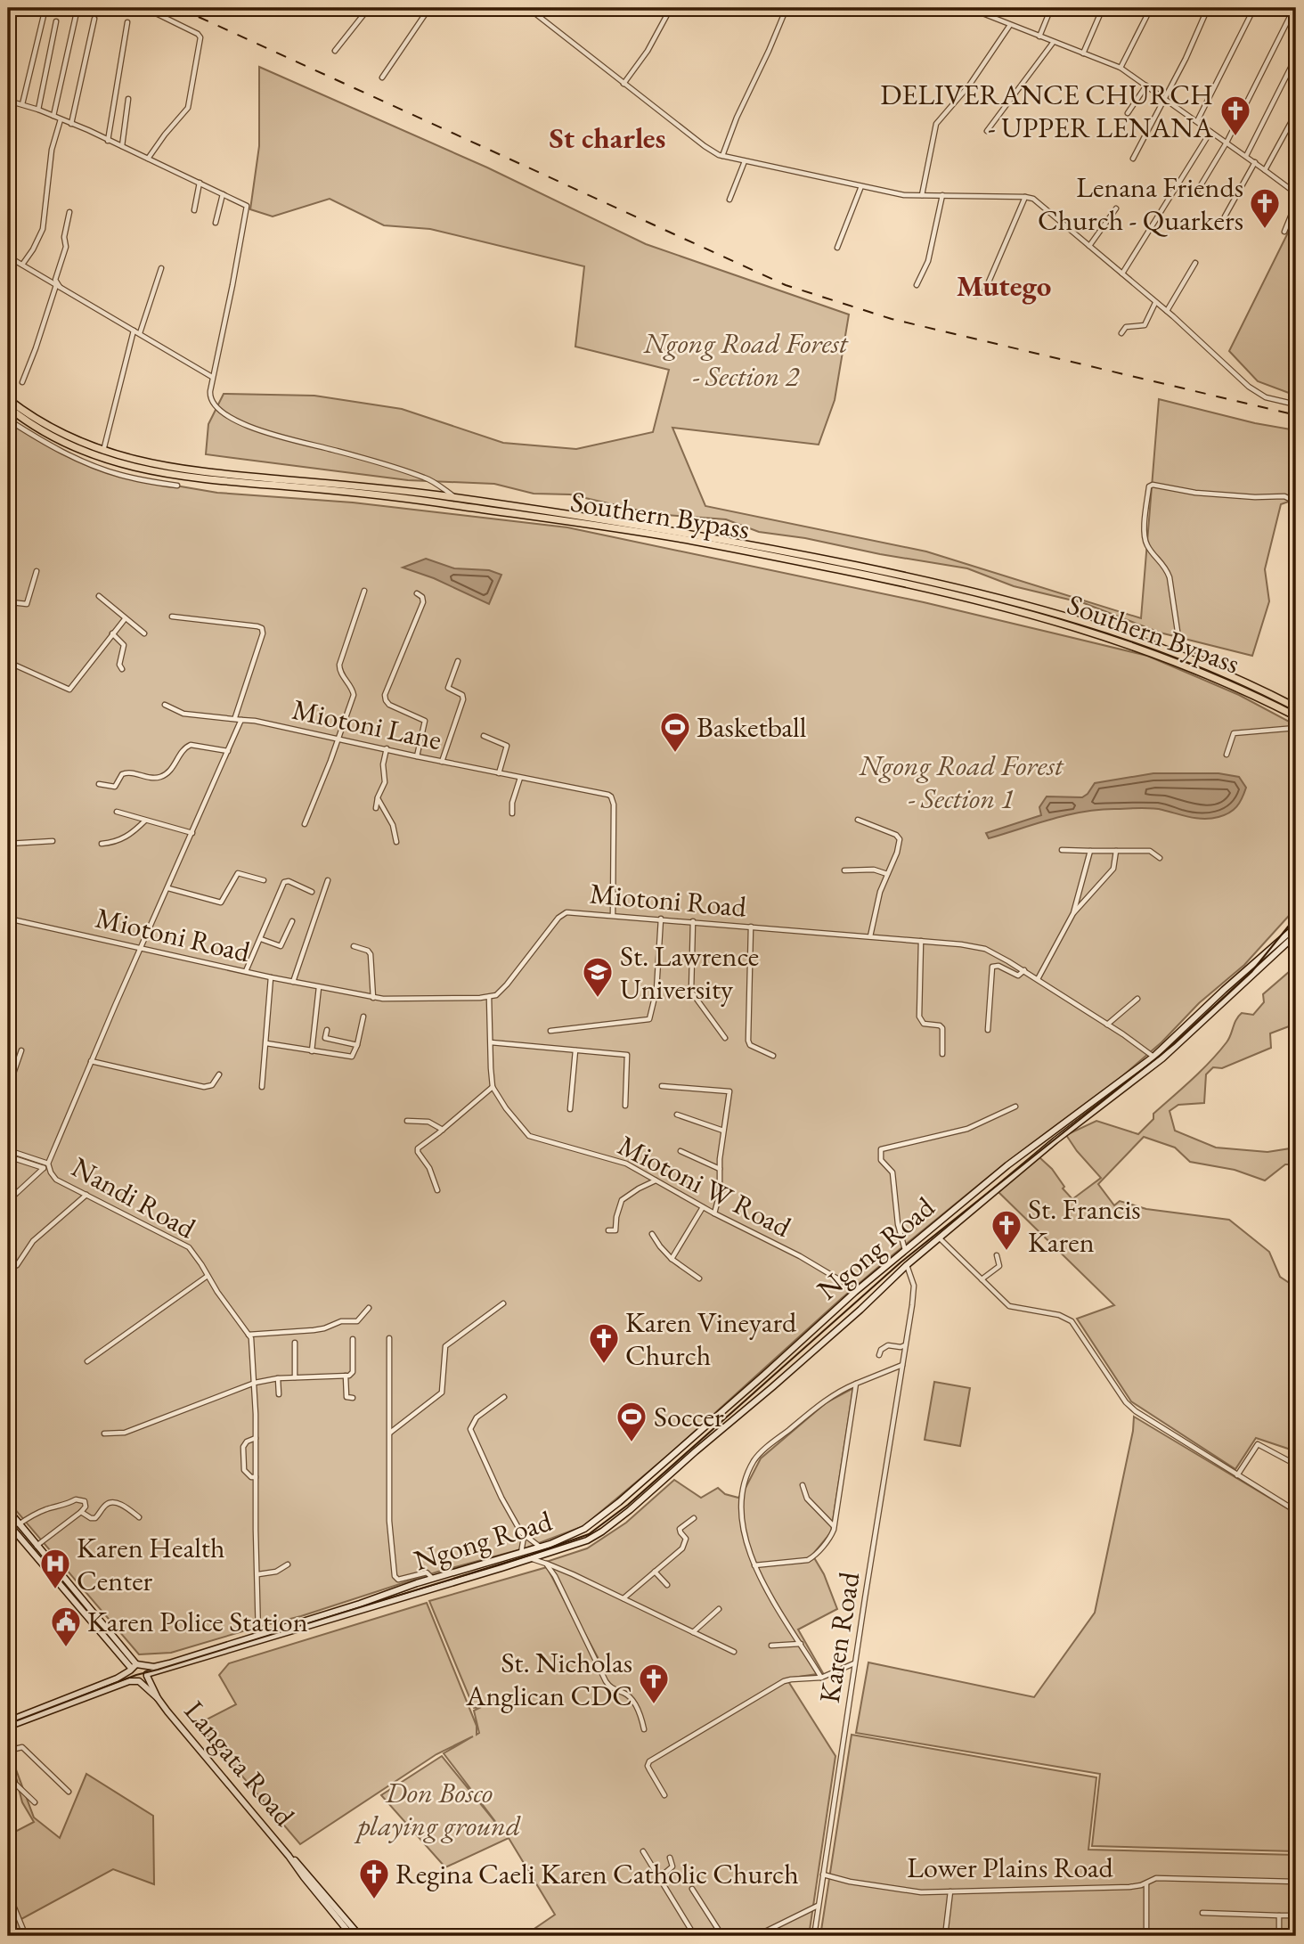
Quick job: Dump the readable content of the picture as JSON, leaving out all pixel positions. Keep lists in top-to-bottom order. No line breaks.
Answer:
{"streets":{"highway":["Southern Bypass"],"main road":["Ngong Road","Langata Road"],"street":["Miotoni Lane","Miotoni Road","Miotoni W Road","Nandi Road","Karen Road","Lower Plains Road"]},"crossings":[["Miotoni Lane","Miotoni Road"],["Miotoni Road","Nandi Road"],["Miotoni Road","Ngong Road"],["Miotoni W Road","Ngong Road"],["Nandi Road","Ngong Road"],["Ngong Road","Karen Road"],["Karen Road","Lower Plains Road"]],"districts":["St charles","Mutego"],"parks":["Ngong Road Forest - Section 2","Ngong Road Forest - Section 1","Don Bosco playing ground"],"places":{"church":["DELIVERANCE CHURCH - UPPER LENANA","Lenana Friends Church - Quarkers","St. Francis Karen","Karen Vineyard Church","St. Nicholas Anglican CDC","Regina Caeli Karen Catholic Church"],"sports":["Basketball","Soccer"],"school or university":["St. Lawrence University"],"hospital":["Karen Health Center"],"public building":["Karen Police Station"]}}
